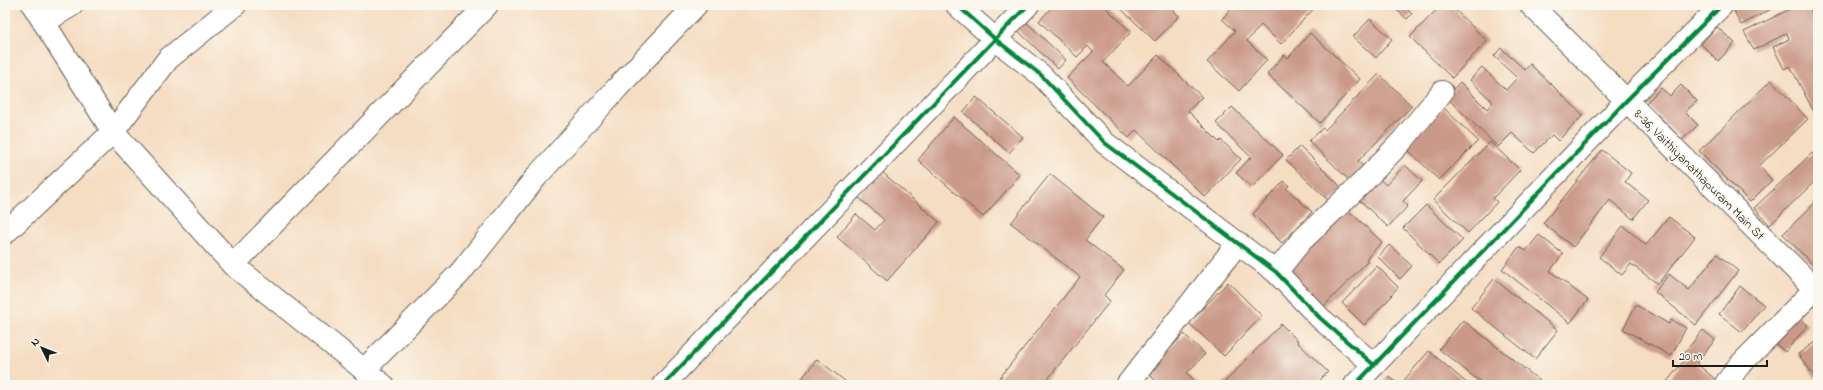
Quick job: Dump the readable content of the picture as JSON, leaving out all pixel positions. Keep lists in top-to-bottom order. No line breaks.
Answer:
{"streets":{"street":["8-36, Vaithiyanathapuram Main St"]},"scale_bar":"20 m","north":"top left"}
